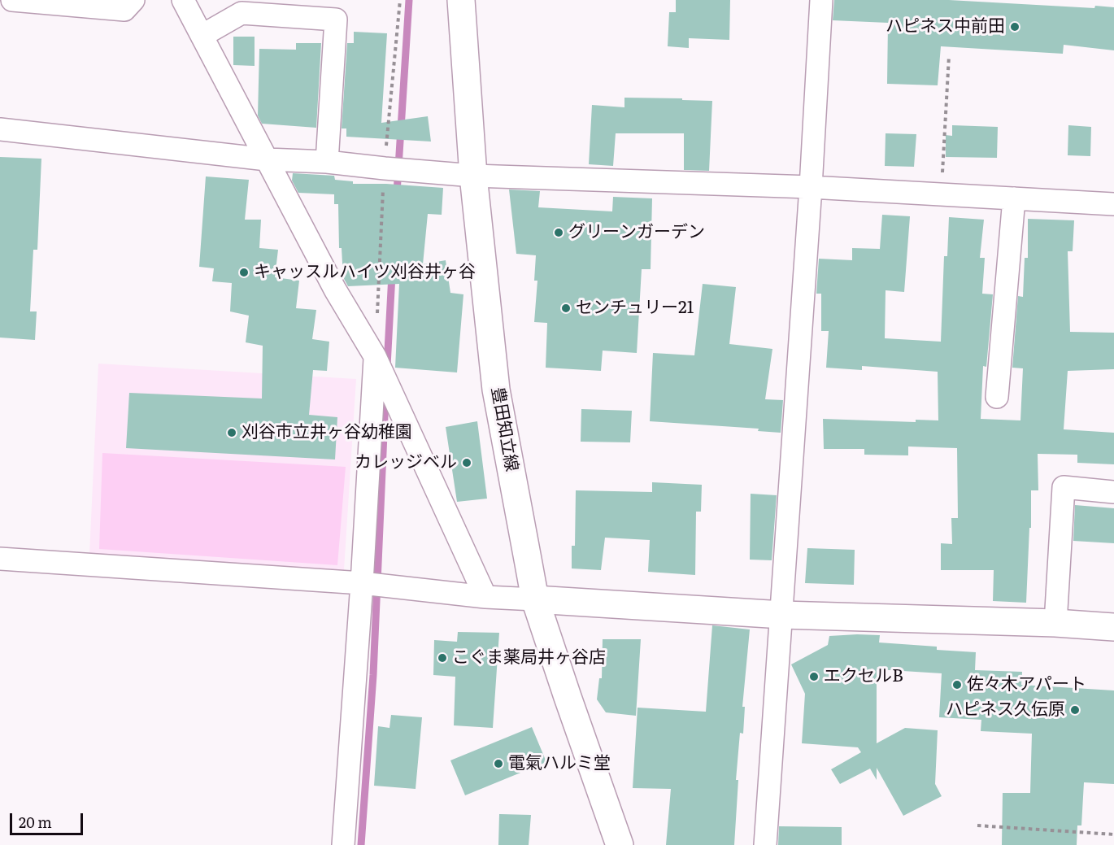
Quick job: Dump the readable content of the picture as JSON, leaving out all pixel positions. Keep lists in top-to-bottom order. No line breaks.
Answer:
{"streets":{"main road":["豊田知立線"]},"places":["ハピネス中前田","グリーンガーデン","キャッスルハイツ刈谷井ヶ谷","センチュリー21","刈谷市立井ヶ谷幼稚園","カレッジベル","こぐま薬局井ヶ谷店","エクセルB","佐々木アパート","ハピネス久伝原","電氣ハルミ堂"],"scale_bar":"20 m"}
